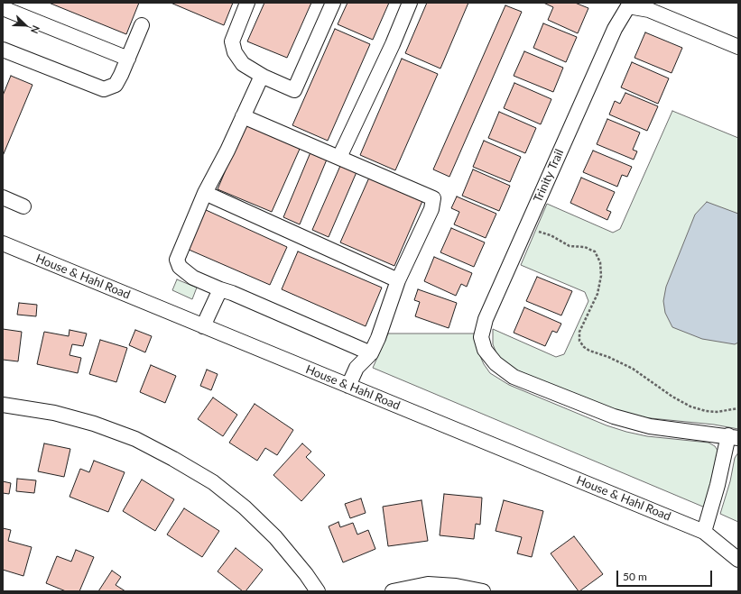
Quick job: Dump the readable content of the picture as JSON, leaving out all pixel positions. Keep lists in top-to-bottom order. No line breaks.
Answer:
{"streets":{"street":["Trinity Trail","House & Hahl Road"]},"scale_bar":"50 m","north":"bottom right"}
